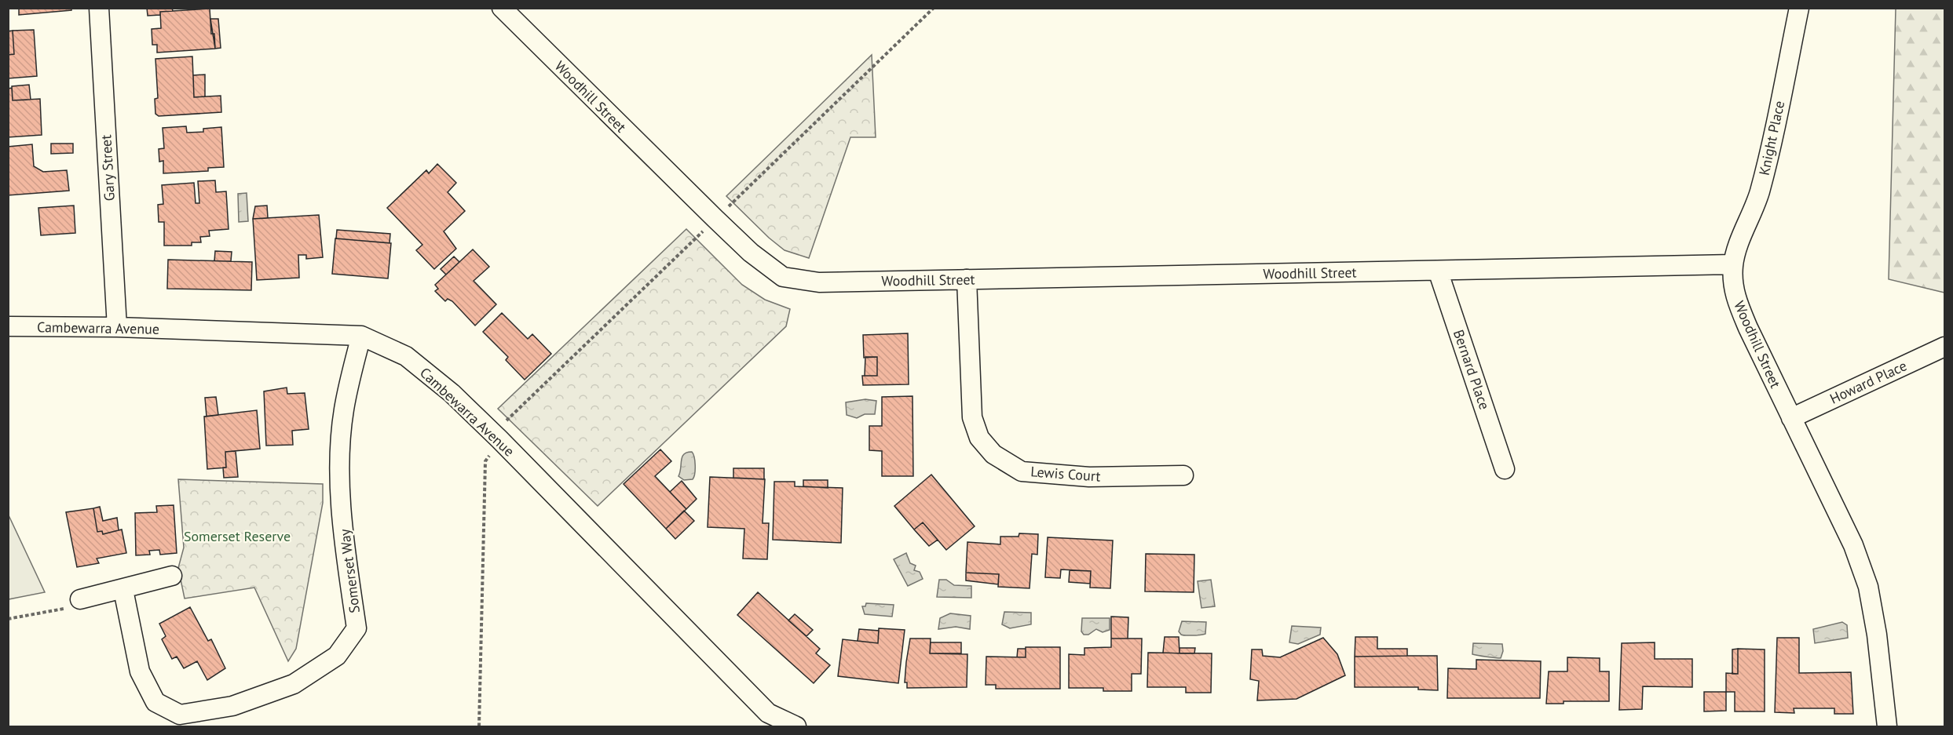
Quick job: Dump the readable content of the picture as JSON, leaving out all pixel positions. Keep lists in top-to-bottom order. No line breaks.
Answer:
{"streets":{"street":["Woodhill Street","Knight Place","Gary Street","Cambewarra Avenue","Bernard Place","Howard Place","Lewis Court","Somerset Way"]},"crossings":[["Woodhill Street","Knight Place"],["Woodhill Street","Bernard Place"],["Woodhill Street","Howard Place"],["Woodhill Street","Lewis Court"],["Gary Street","Cambewarra Avenue"],["Cambewarra Avenue","Somerset Way"]],"parks":["Somerset Reserve"]}
